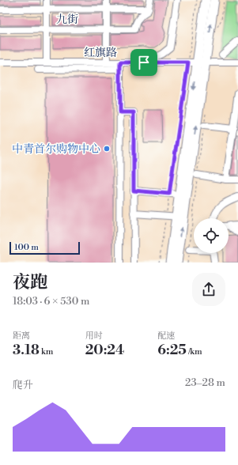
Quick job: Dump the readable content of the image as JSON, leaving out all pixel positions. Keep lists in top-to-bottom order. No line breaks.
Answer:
{"streets":{"street":["九街","红旗路"]},"places":["中青首尔购物中心"],"scale_bar":"100 m","page":{"scale":"100 m","heading":["夜跑","18:03 · 6 × 530 m"],"stats":[["距离","3.18 km"],["用时","20:24"],["配速","6:25 /km"]],"chart":["爬升","23–28 m"]}}
